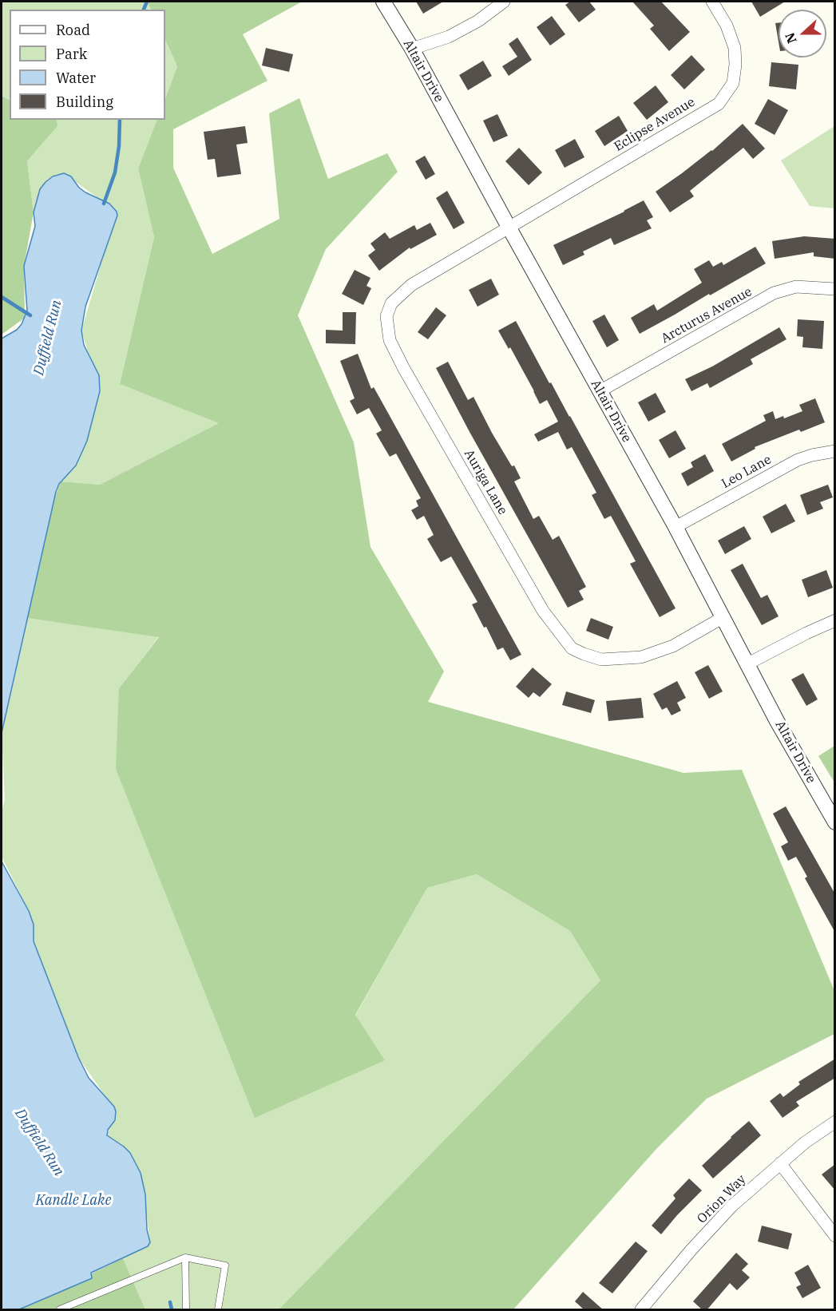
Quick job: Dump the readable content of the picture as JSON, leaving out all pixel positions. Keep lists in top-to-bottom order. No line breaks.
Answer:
{"streets":{"street":["Altair Drive","Eclipse Avenue","Arcturus Avenue","Leo Lane","Auriga Lane","Orion Way"]},"crossings":[["Altair Drive","Eclipse Avenue"],["Altair Drive","Arcturus Avenue"],["Altair Drive","Leo Lane"],["Altair Drive","Auriga Lane"],["Eclipse Avenue","Auriga Lane"]],"water":["Duffield Run","Kandle Lake"],"legend":["Road","Park","Water","Building"],"north":"left"}
